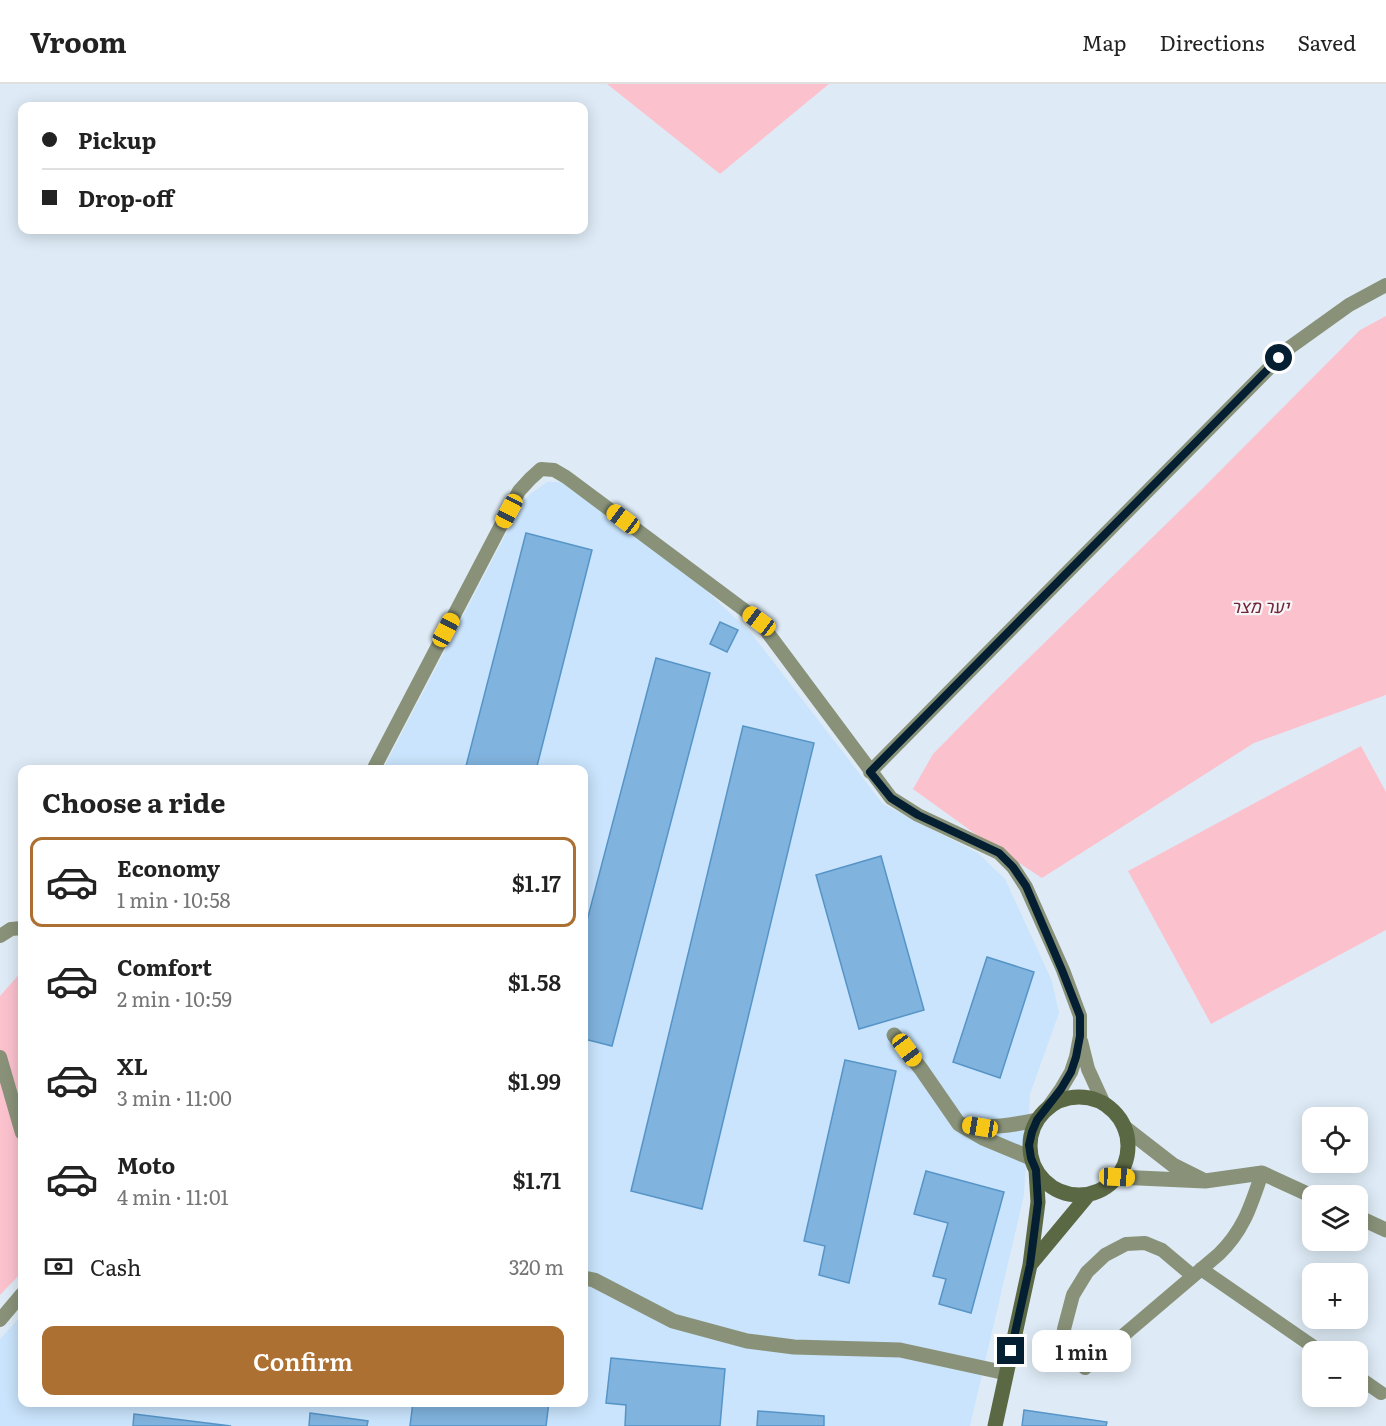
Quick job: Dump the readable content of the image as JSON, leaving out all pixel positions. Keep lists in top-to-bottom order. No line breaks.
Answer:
{"parks":["יער מצר"],"page":{"header":"Vroom","nav":["Map","Directions","Saved"],"banner":["Pickup","Drop-off"],"heading":"Choose a ride","list":[{"name":"Economy","note":"1 min · 10:58","value":"$1.17"},{"name":"Comfort","note":"2 min · 10:59","value":"$1.58"},{"name":"XL","note":"3 min · 11:00","value":"$1.99"},{"name":"Moto","note":"4 min · 11:01","value":"$1.71"}],"map_buttons":["+","−"],"pay":["Cash","320 m"],"buttons":"Confirm","bubble":"1 min"}}
